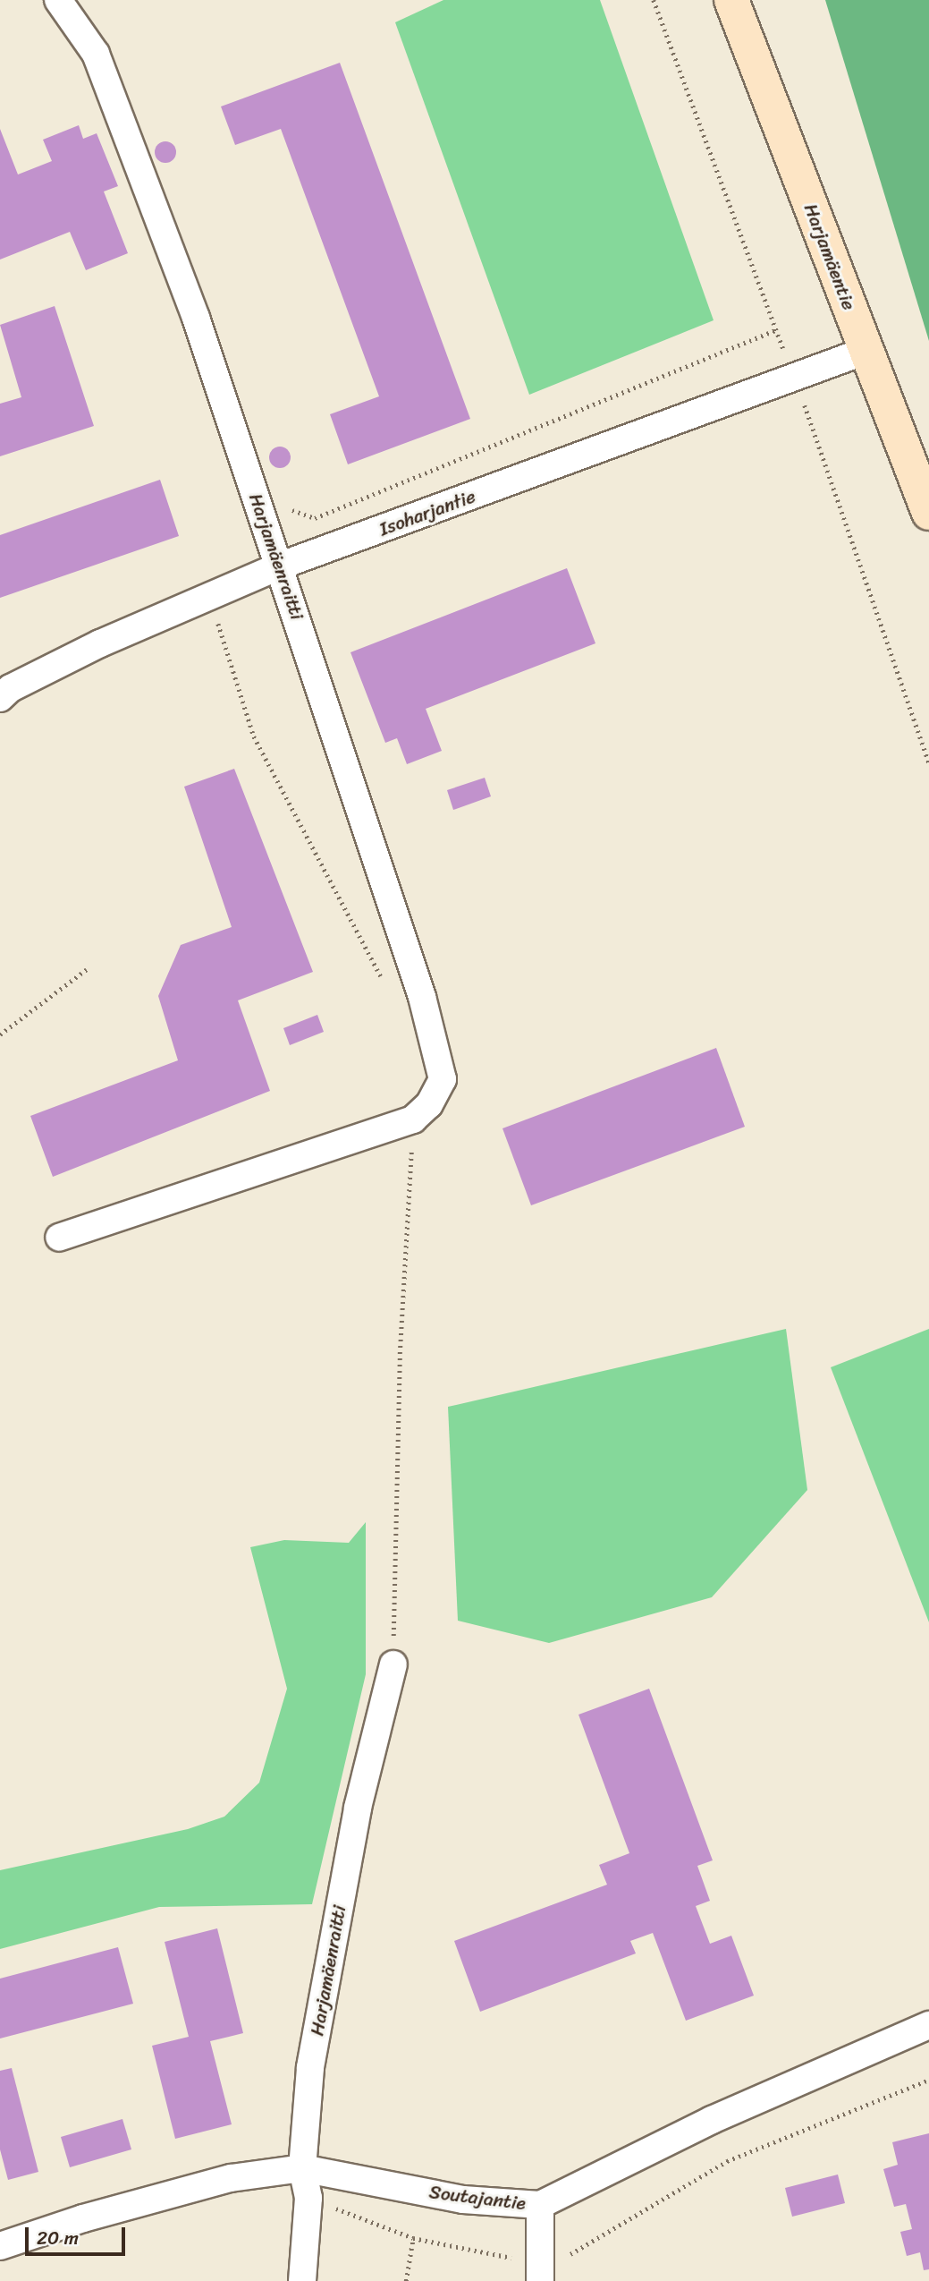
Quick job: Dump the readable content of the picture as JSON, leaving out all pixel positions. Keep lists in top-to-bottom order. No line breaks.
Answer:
{"streets":{"street":["Harjamäentie","Isoharjantie","Harjamäenraitti","Soutajantie"]},"crossings":[["Harjamäentie","Isoharjantie"],["Isoharjantie","Harjamäenraitti"],["Harjamäenraitti","Soutajantie"]],"scale_bar":"20 m"}
